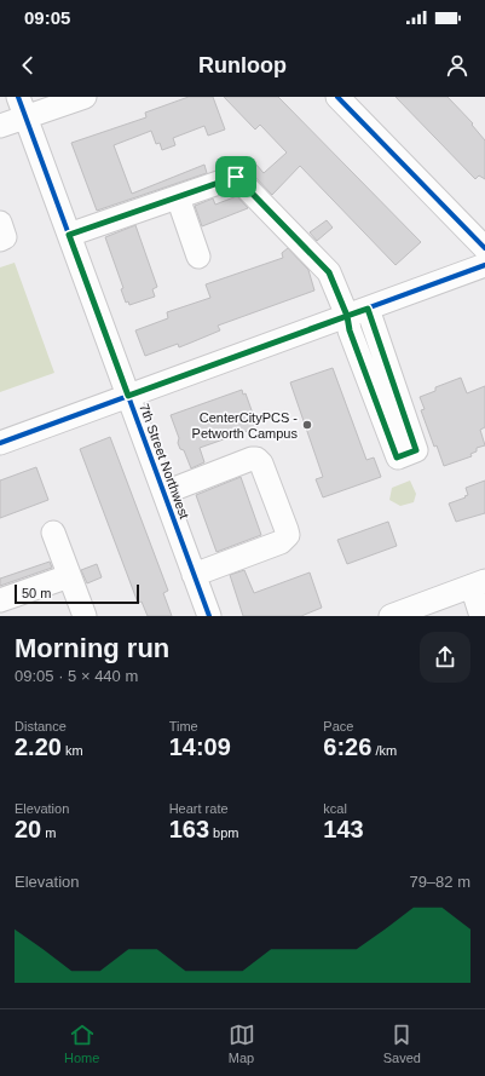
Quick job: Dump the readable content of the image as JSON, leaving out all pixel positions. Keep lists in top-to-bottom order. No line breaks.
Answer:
{"streets":{"street":["7th Street Northwest"]},"places":["CenterCityPCS - Petworth Campus"],"scale_bar":"50 m","page":{"status":"09:05","header":"Runloop","scale":"50 m","heading":["Morning run","09:05 · 5 × 440 m"],"stats":[["Distance","2.20 km"],["Time","14:09"],["Pace","6:26 /km"],["Elevation","20 m"],["Heart rate","163 bpm"],["kcal","143"]],"chart":["Elevation","79–82 m"],"tabs":["Home","Map","Saved"]}}
